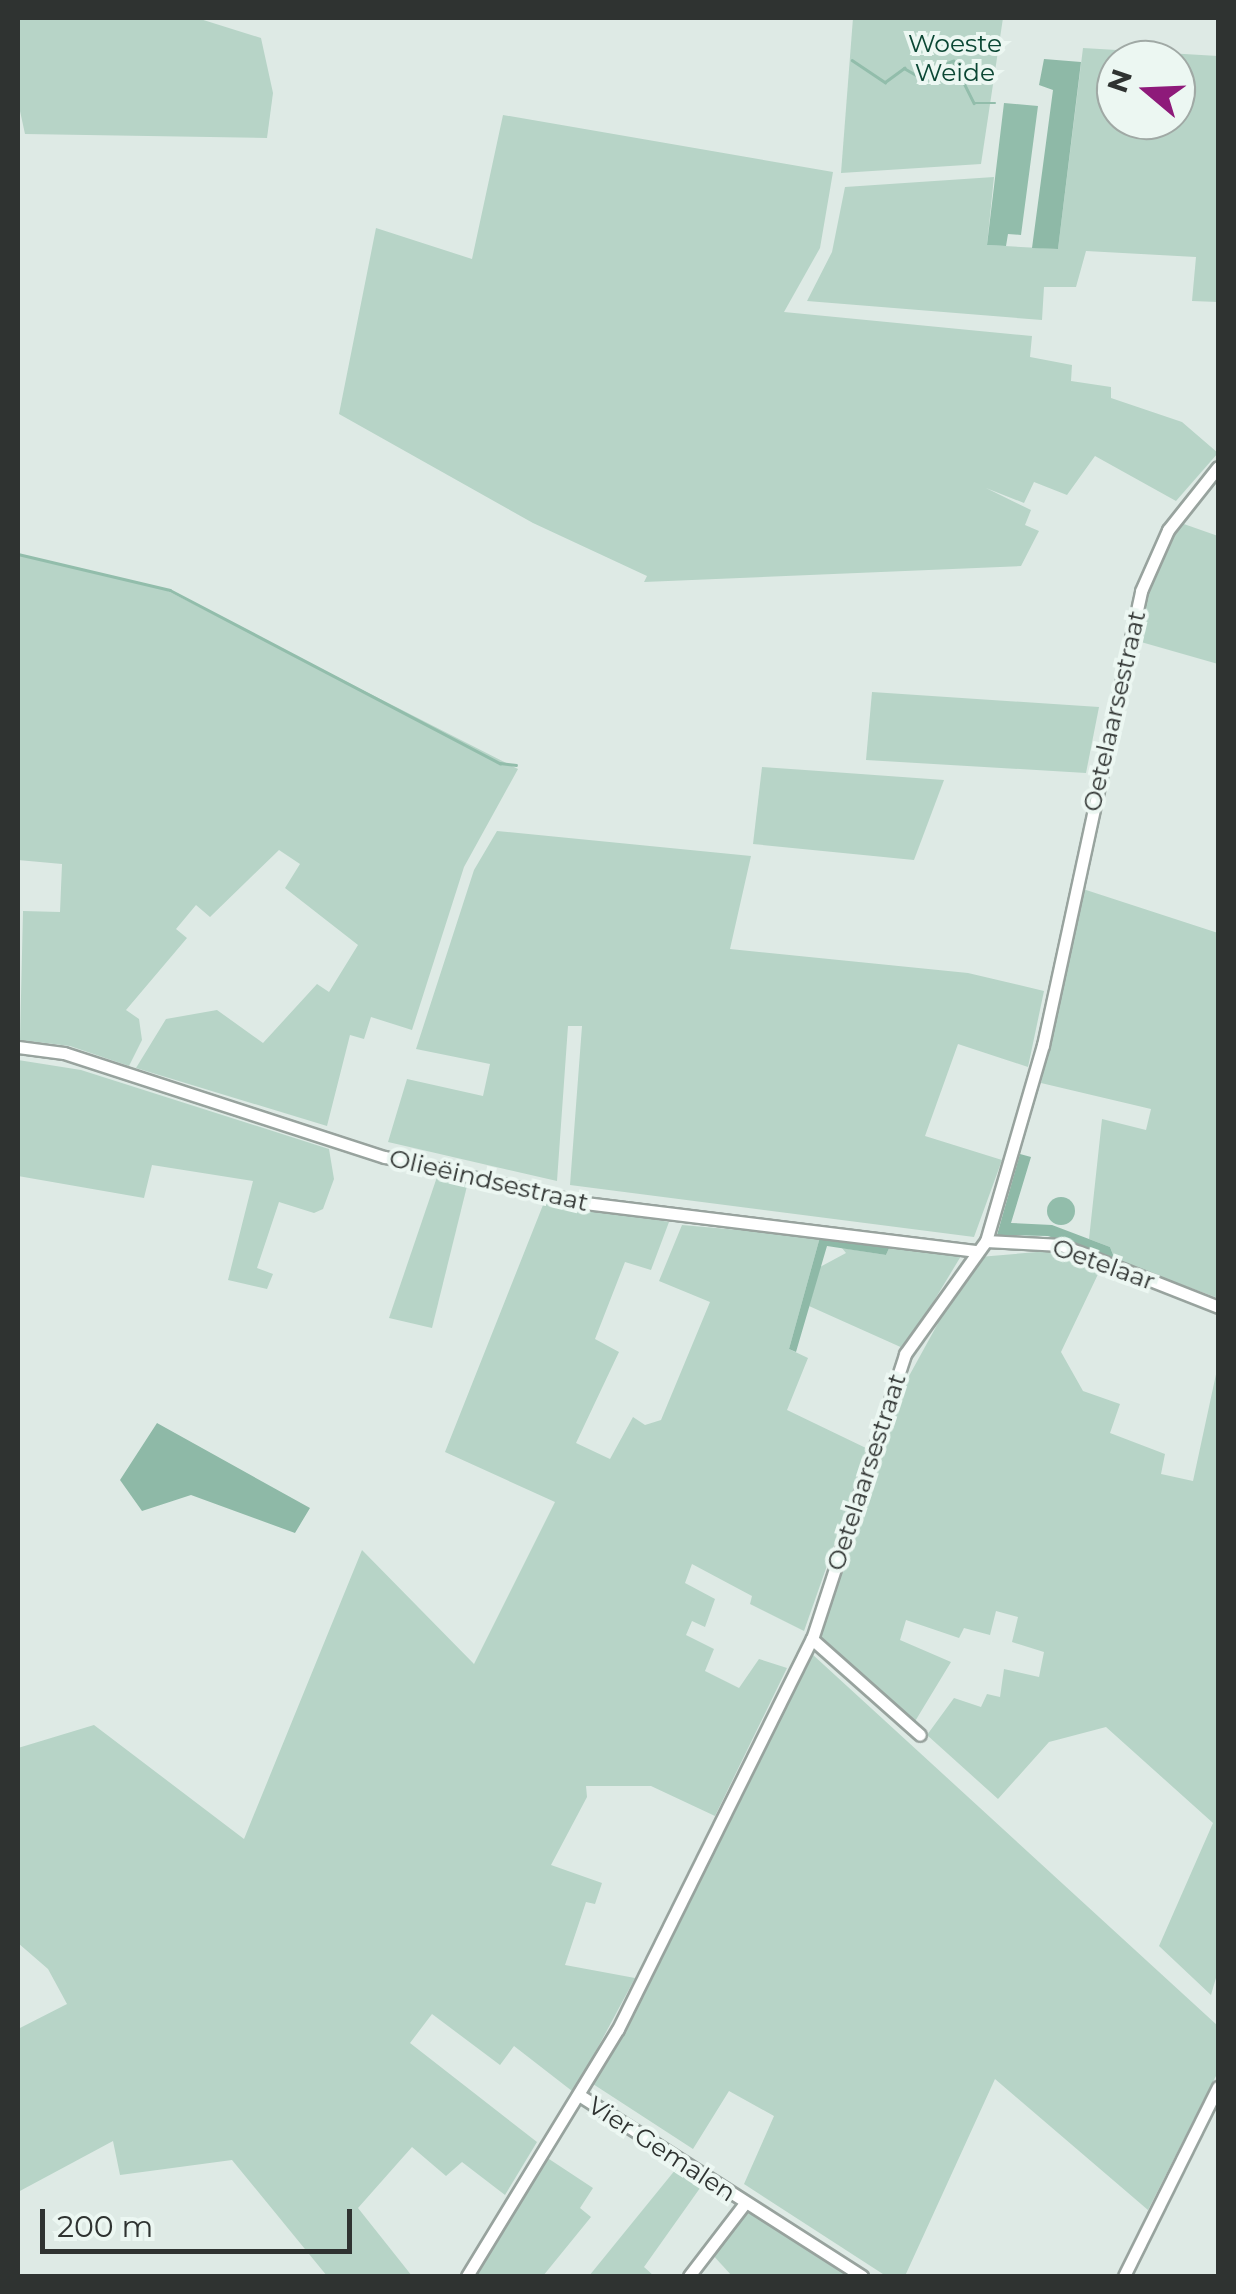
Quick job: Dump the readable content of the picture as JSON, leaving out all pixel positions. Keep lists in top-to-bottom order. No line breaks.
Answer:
{"streets":{"street":["Oetelaarsestraat","Olieëindsestraat","Oetelaar","Vier Gemalen"]},"crossings":[["Oetelaarsestraat","Olieëindsestraat"],["Oetelaarsestraat","Oetelaar"],["Oetelaarsestraat","Vier Gemalen"]],"parks":["Woeste Weide"],"scale_bar":"200 m","north":"left"}
